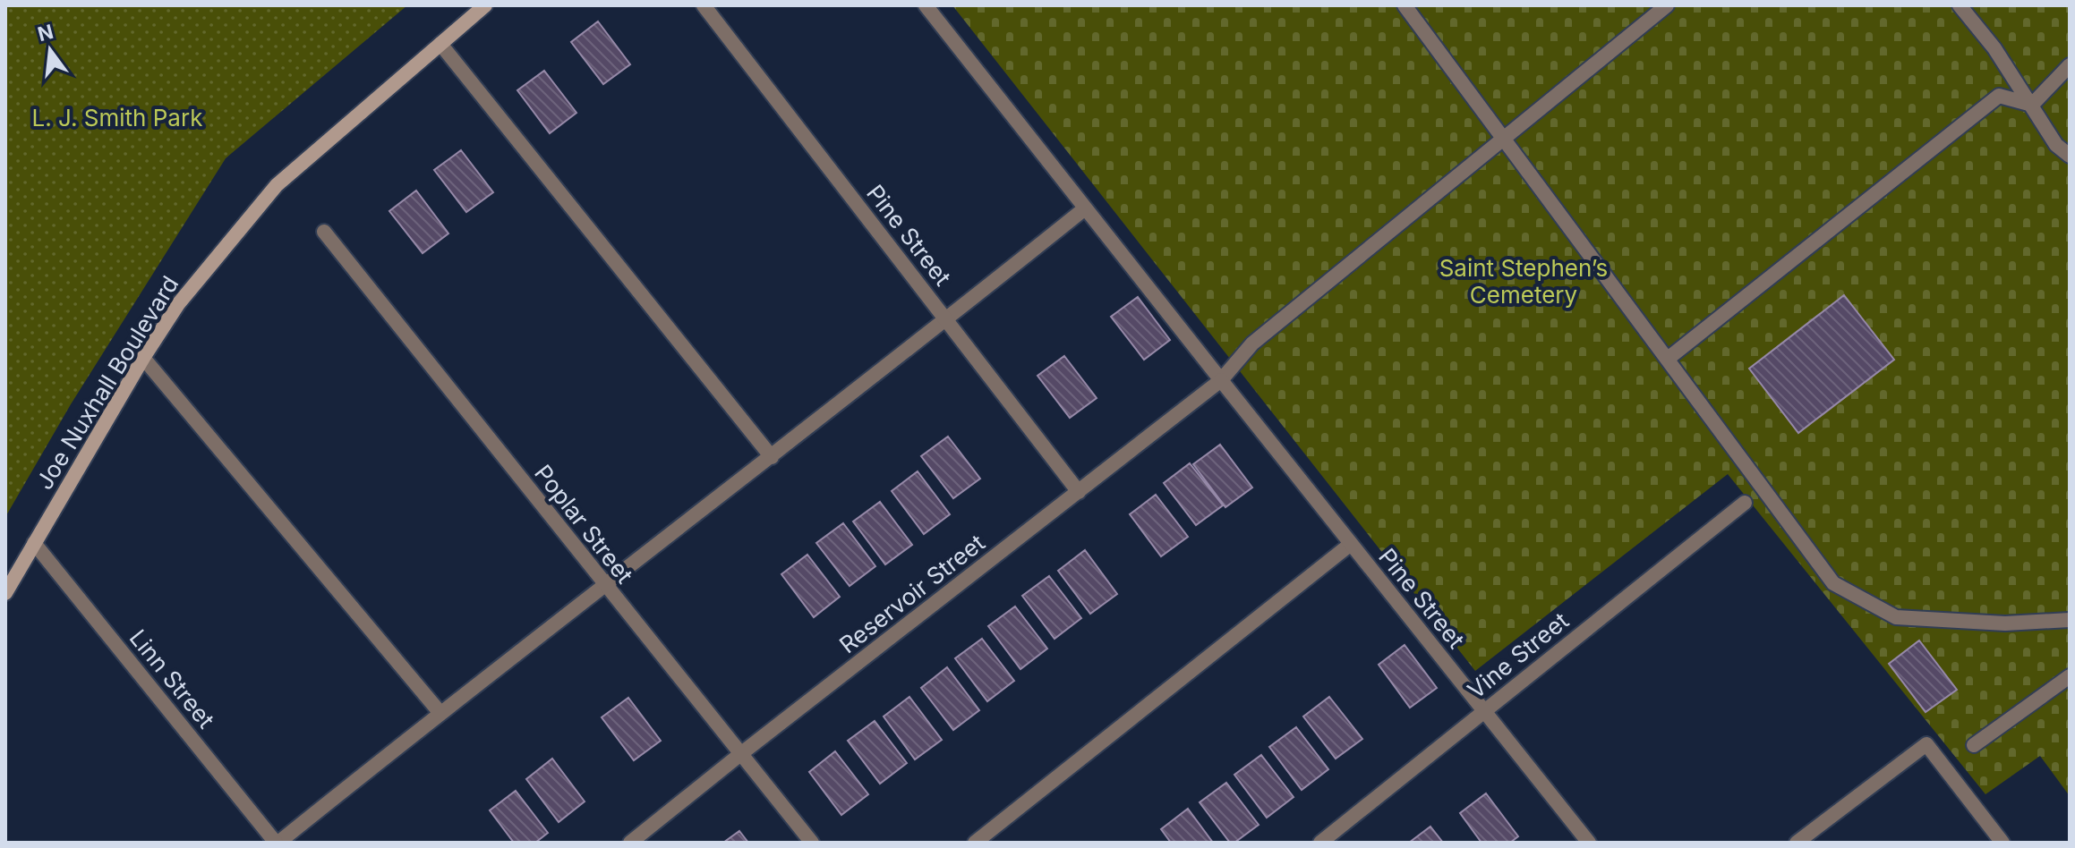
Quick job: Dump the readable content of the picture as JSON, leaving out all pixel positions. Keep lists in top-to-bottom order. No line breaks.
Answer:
{"streets":{"street":["Pine Street","Joe Nuxhall Boulevard","Poplar Street","Reservoir Street","Vine Street","Linn Street"]},"crossings":[["Pine Street","Reservoir Street"],["Pine Street","Vine Street"],["Joe Nuxhall Boulevard","Linn Street"],["Poplar Street","Reservoir Street"]],"parks":["L. J. Smith Park","Saint Stephen’s Cemetery"],"north":"top"}
